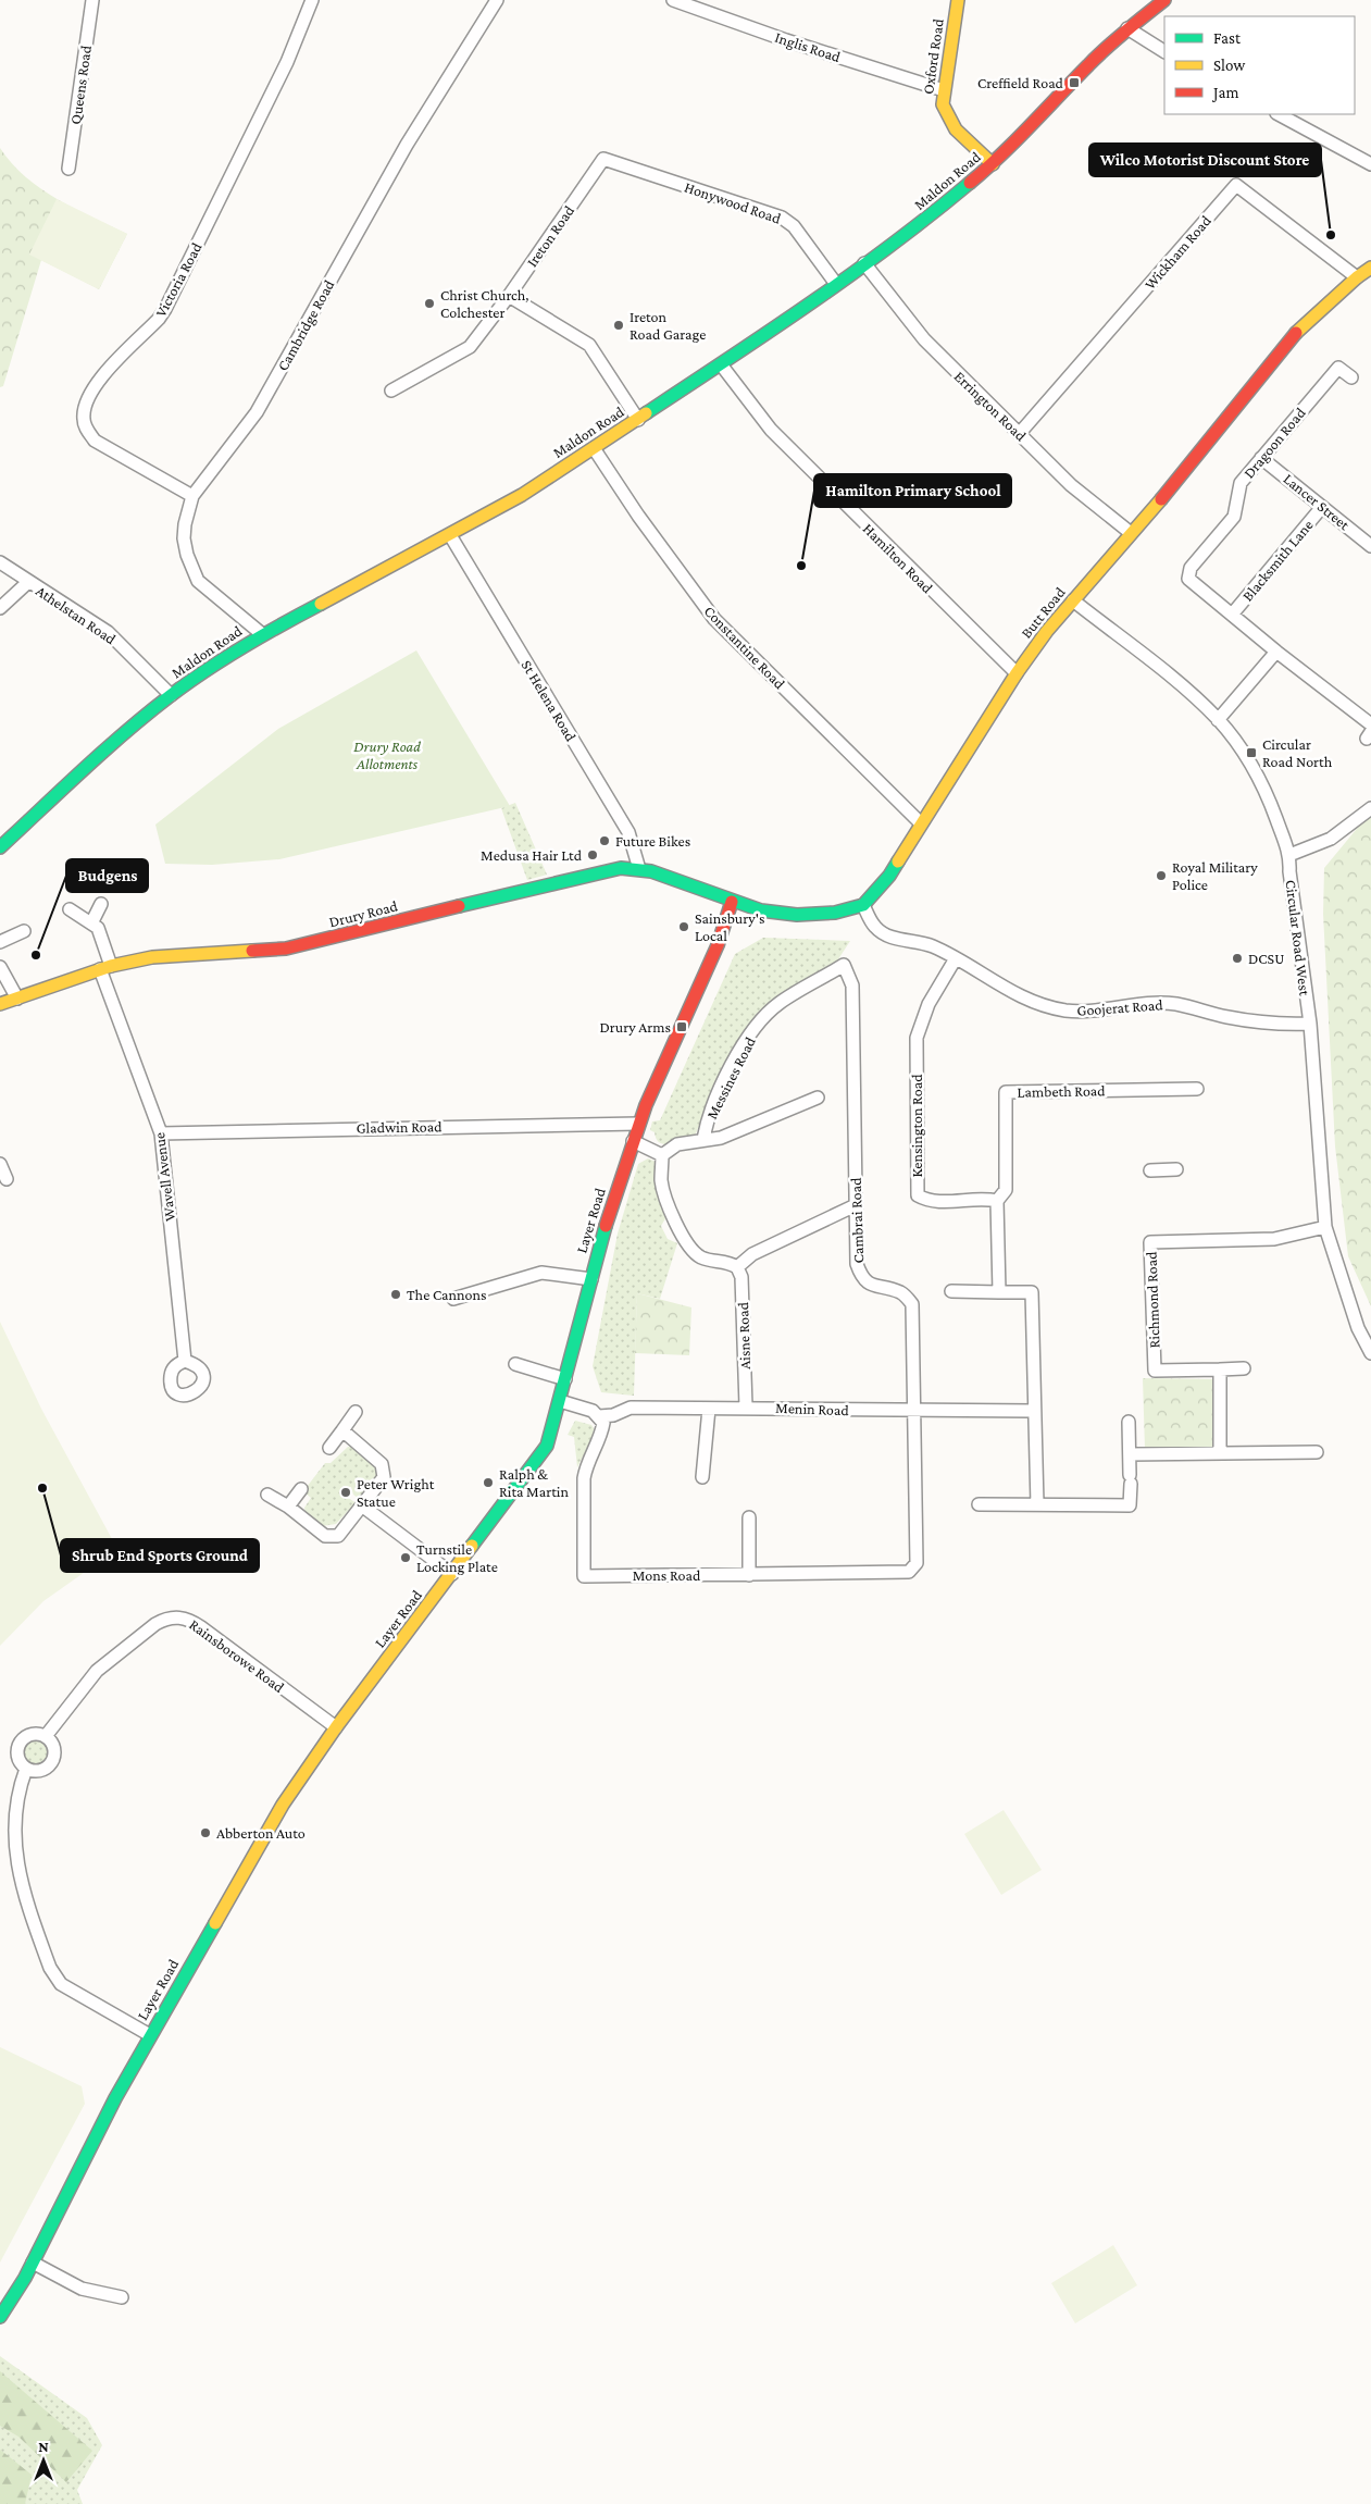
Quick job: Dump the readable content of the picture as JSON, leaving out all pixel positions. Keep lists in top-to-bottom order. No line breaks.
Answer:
{"streets":{"main road":["Oxford Road","Maldon Road","Butt Road","Drury Road","Layer Road"],"street":["Inglis Road","Queens Road","Honywood Road","Ireton Road","Wickham Road","Victoria Road","Cambridge Road","Errington Road","Dragoon Road","Lancer Street","Hamilton Road","Blacksmith Lane","Athelstan Road","Constantine Road","St Helena Road","Circular Road West","Goojerat Road","Messines Road","Lambeth Road","Kensington Road","Gladwin Road","Wavell Avenue","Cambrai Road","Richmond Road","Aisne Road","Menin Road","Mons Road","Rainsborowe Road"]},"crossings":[["Inglis Road","Oxford Road"],["Oxford Road","Maldon Road"],["Maldon Road","Honywood Road"],["Maldon Road","Cambridge Road"],["Maldon Road","Errington Road"],["Maldon Road","Hamilton Road"],["Maldon Road","Athelstan Road"],["Maldon Road","Constantine Road"],["Maldon Road","St Helena Road"],["Honywood Road","Ireton Road"],["Wickham Road","Errington Road"],["Wickham Road","Butt Road"],["Victoria Road","Cambridge Road"],["Errington Road","Butt Road"],["Dragoon Road","Lancer Street"],["Dragoon Road","Blacksmith Lane"],["Lancer Street","Blacksmith Lane"],["Hamilton Road","Butt Road"],["Butt Road","Constantine Road"],["Butt Road","Circular Road West"],["Butt Road","Goojerat Road"],["St Helena Road","Drury Road"],["Drury Road","Wavell Avenue"],["Drury Road","Layer Road"],["Circular Road West","Goojerat Road"],["Circular Road West","Richmond Road"],["Goojerat Road","Kensington Road"],["Messines Road","Cambrai Road"],["Lambeth Road","Kensington Road"],["Gladwin Road","Wavell Avenue"],["Gladwin Road","Layer Road"],["Layer Road","Rainsborowe Road"],["Cambrai Road","Menin Road"],["Cambrai Road","Mons Road"],["Aisne Road","Menin Road"],["Menin Road","Mons Road"]],"parks":["Drury Road Allotments"],"places":{"transit":["Creffield Road","Circular Road North","Drury Arms"],"other":["Wilco Motorist Discount Store","Christ Church, Colchester","Ireton Road Garage","Hamilton Primary School","Future Bikes","Medusa Hair Ltd","Royal Military Police","Sainsbury's Local","Budgens","DCSU","The Cannons","Ralph & Rita Martin","Shrub End Sports Ground","Peter Wright Statue","Turnstile Locking Plate","Abberton Auto"]},"legend":["Fast","Slow","Jam"],"north":"top"}
